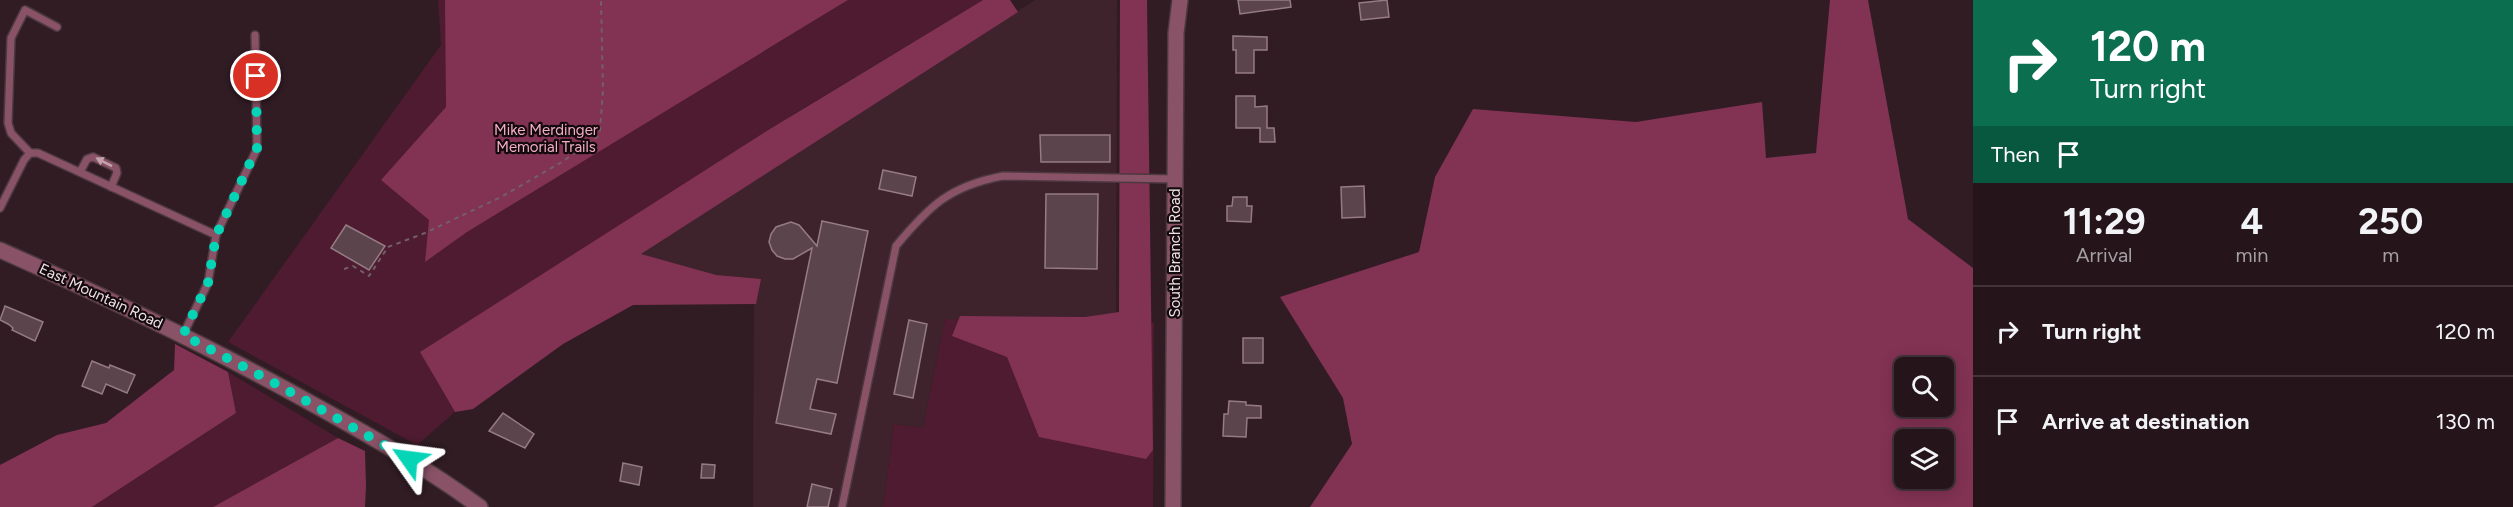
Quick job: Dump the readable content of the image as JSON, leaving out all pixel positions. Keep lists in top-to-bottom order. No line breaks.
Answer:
{"streets":{"street":["South Branch Road","East Mountain Road"]},"parks":["Mike Merdinger Memorial Trails"],"page":{"turn":["120 m","Turn right"],"then":"Then","eta":["11:29","Arrival","4","min","250","m"],"list":[{"name":"Turn right","value":"120 m"},{"name":"Arrive at destination","value":"130 m"}]}}
